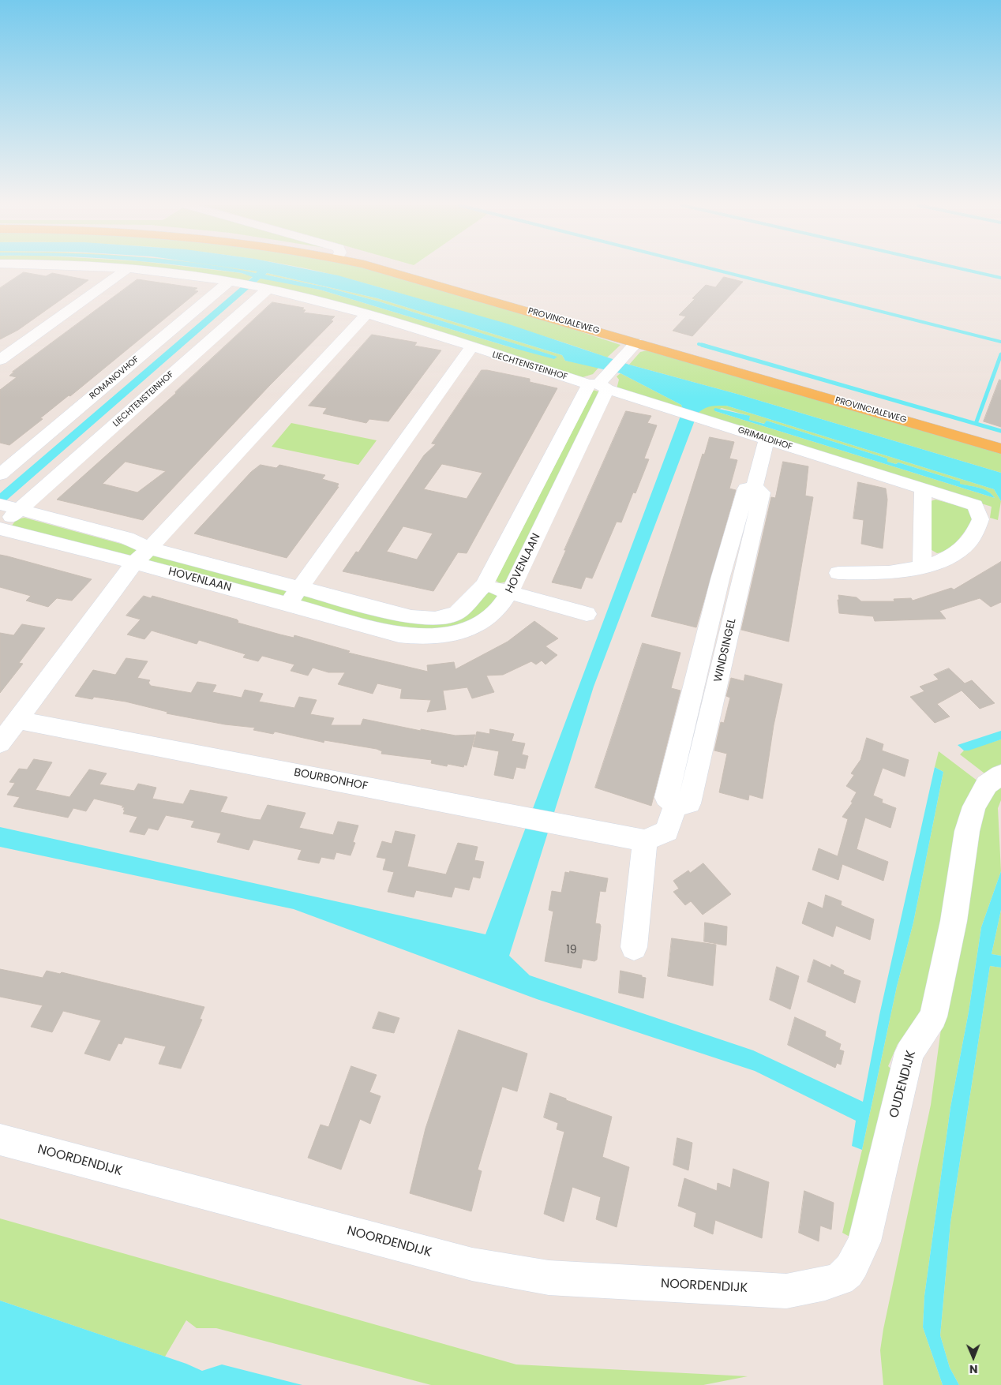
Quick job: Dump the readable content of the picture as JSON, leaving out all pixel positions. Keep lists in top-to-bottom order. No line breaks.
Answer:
{"streets":{"main road":["PROVINCIALEWEG"],"street":["LIECHTENSTEINHOF","ROMANOVHOF","GRIMALDIHOF","HOVENLAAN","WINDSINGEL","BOURBONHOF","OUDENDIJK","NOORDENDIJK"]},"crossings":[["PROVINCIALEWEG","HOVENLAAN"],["LIECHTENSTEINHOF","GRIMALDIHOF"],["LIECHTENSTEINHOF","HOVENLAAN"],["GRIMALDIHOF","HOVENLAAN"],["GRIMALDIHOF","WINDSINGEL"],["WINDSINGEL","BOURBONHOF"],["OUDENDIJK","NOORDENDIJK"]],"house_numbers":["19"],"north":"bottom"}
